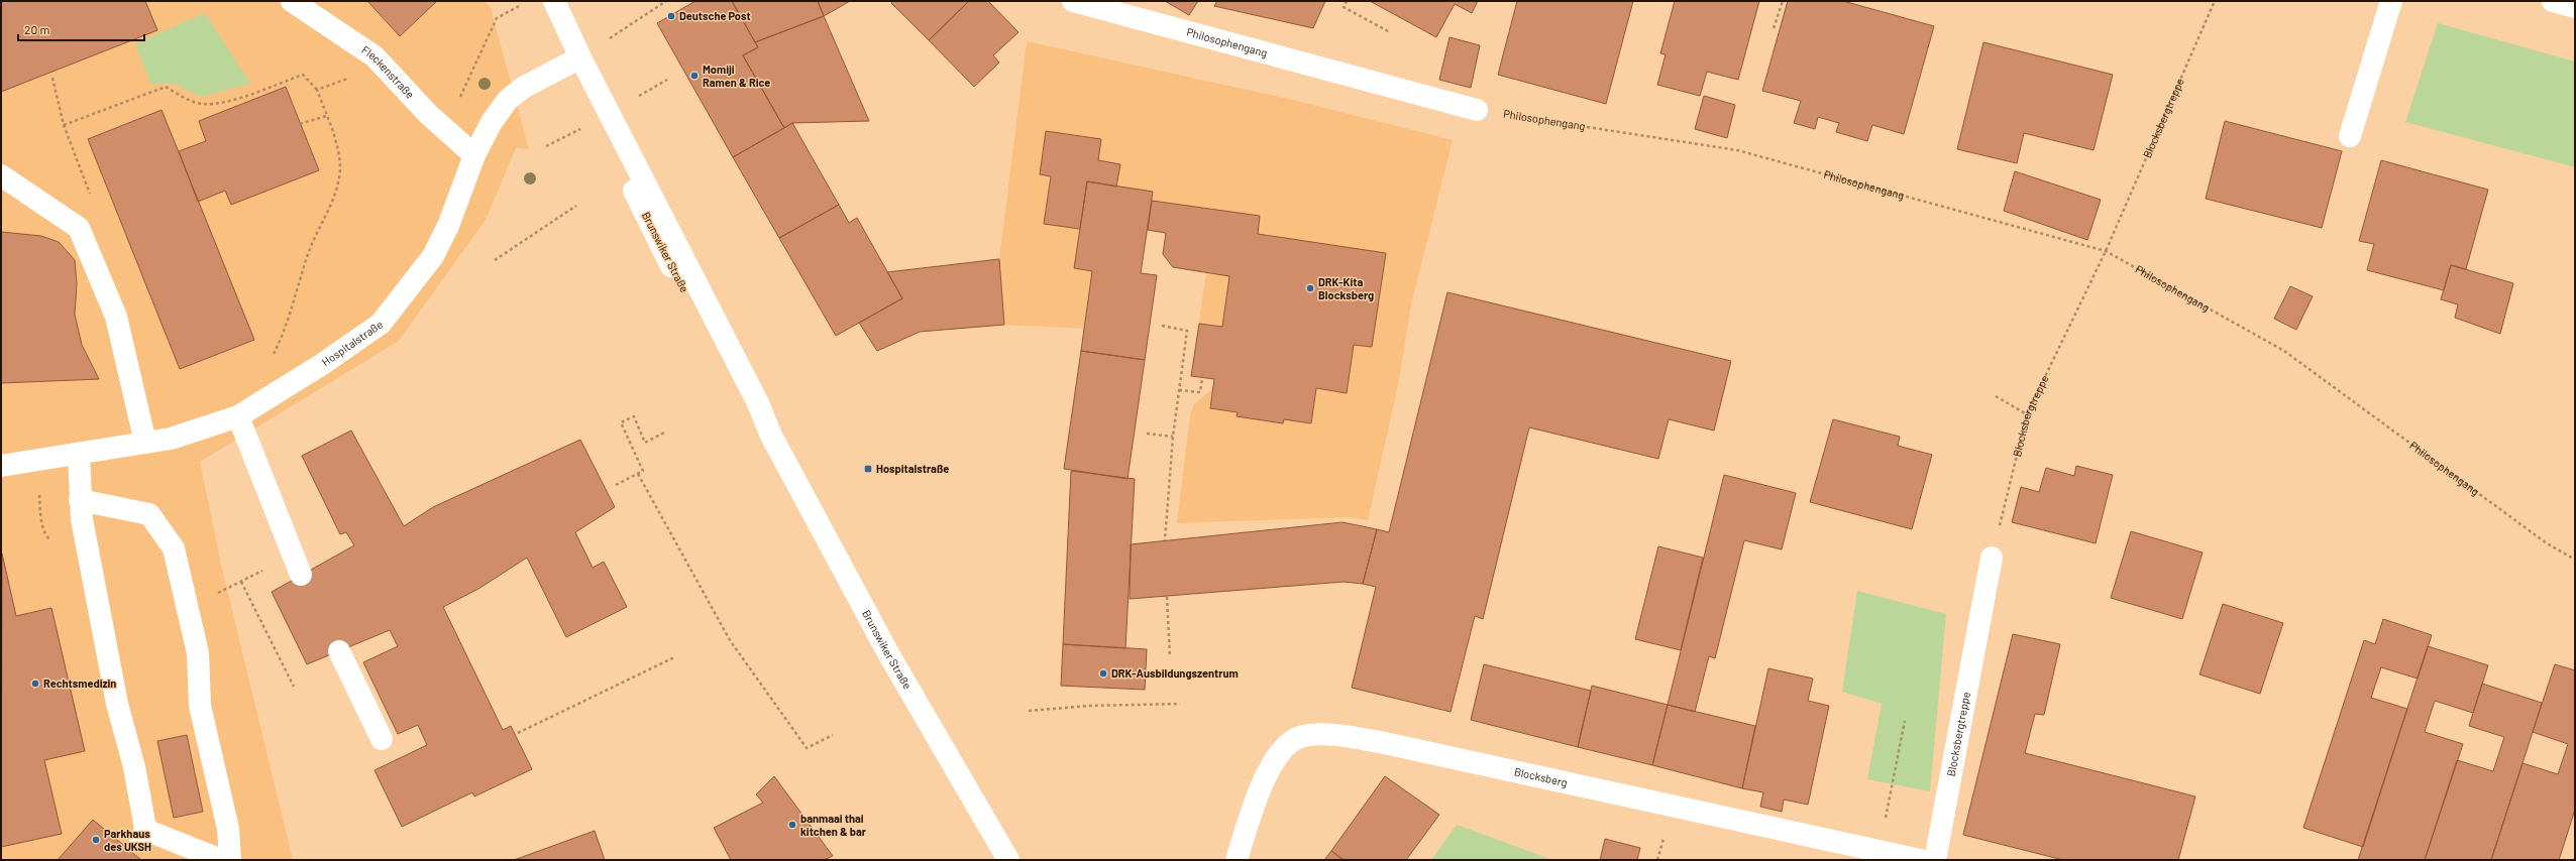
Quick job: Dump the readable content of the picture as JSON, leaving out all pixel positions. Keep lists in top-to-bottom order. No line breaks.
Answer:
{"streets":{"street":["Philosophengang","Fleckenstraße","Blocksbergtreppe","Brunswiker Straße","Hospitalstraße","Blocksberg"]},"crossings":[["Philosophengang","Blocksbergtreppe"],["Fleckenstraße","Hospitalstraße"],["Brunswiker Straße","Hospitalstraße"]],"places":{"other":["Deutsche Post","Momiji Ramen & Rice","DRK-Kita Blocksberg","DRK-Ausbildungszentrum","Rechtsmedizin","banmaai thai kitchen & bar","Parkhaus des UKSH"],"transit":["Hospitalstraße"]},"scale_bar":"20 m"}
